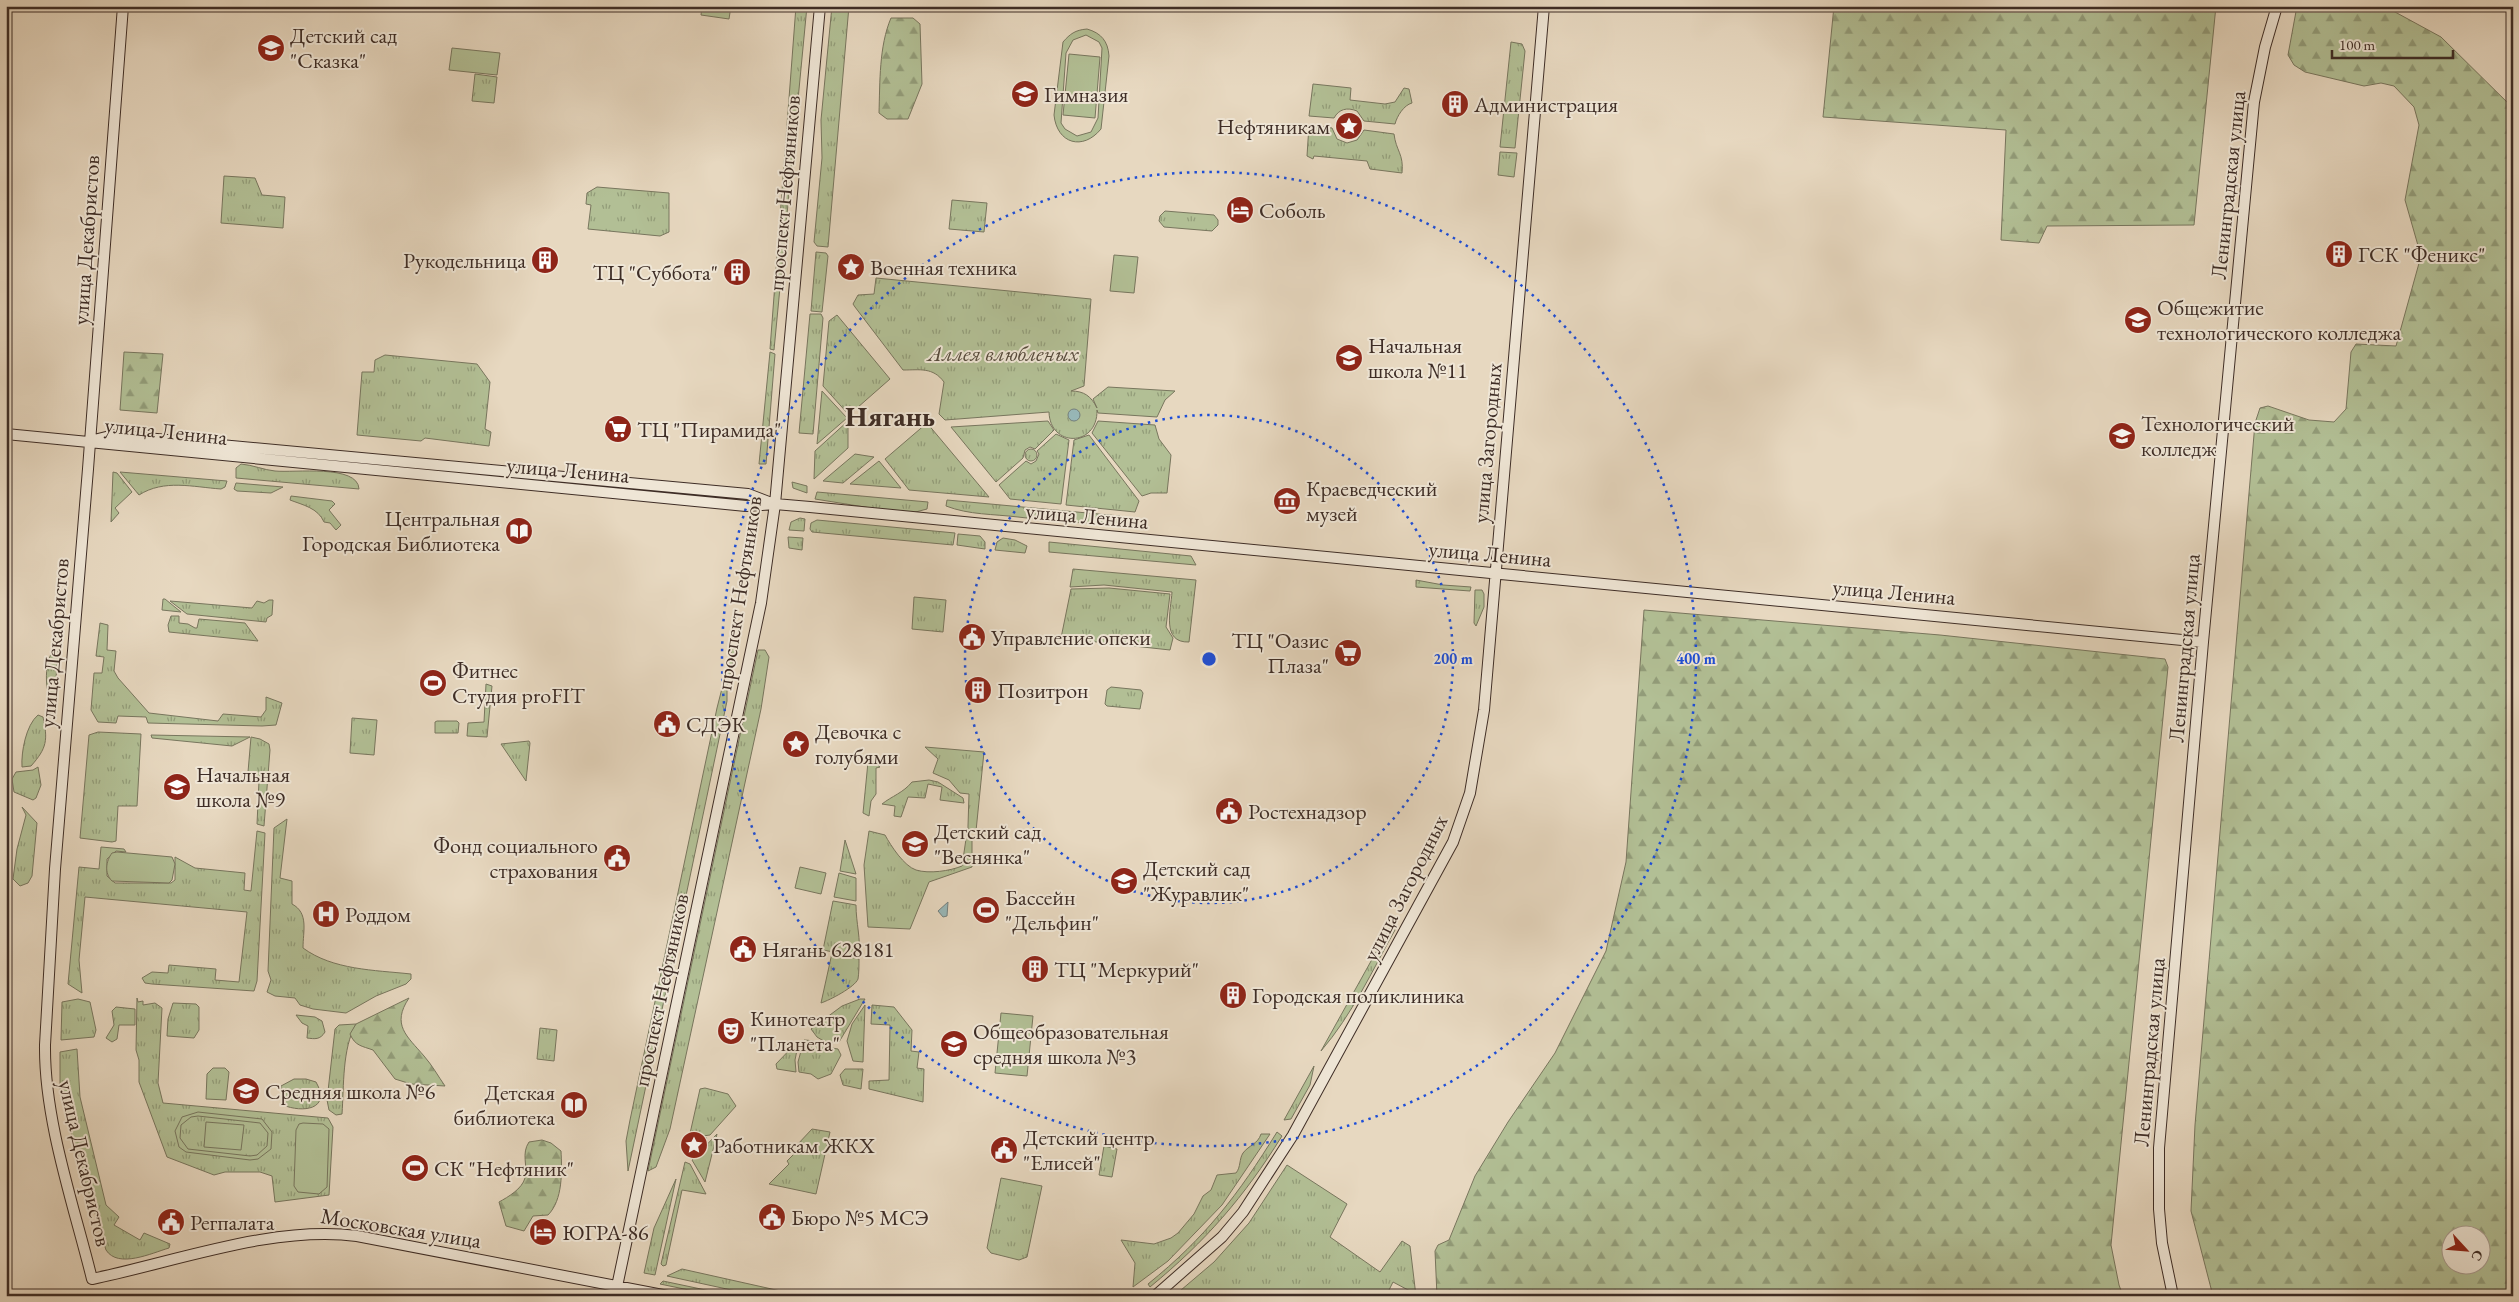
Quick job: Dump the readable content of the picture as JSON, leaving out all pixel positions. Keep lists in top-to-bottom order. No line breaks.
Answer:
{"streets":{"main road":["Ленинградская улица","проспект Нефтяников","улица Декабристов","улица Ленина","улица Загородных","Московская улица"]},"crossings":[["Ленинградская улица","улица Ленина"],["проспект Нефтяников","улица Ленина"],["проспект Нефтяников","Московская улица"],["улица Декабристов","улица Ленина"],["улица Декабристов","Московская улица"],["улица Ленина","улица Загородных"]],"districts":["Нягань"],"parks":["Аллея влюбленых"],"places":{"school or university":["Детский сад \"Сказка\"","Гимназия","Общежитие технологического колледжа","Начальная школа №11","Технологический колледж","Начальная школа №9","Детский сад \"Веснянка\"","Детский сад \"Журавлик\"","Общеобразовательная средняя школа №3","Средняя школа №6"],"building":["Администрация","ГСК \"Феникс\"","Рукодельница","ТЦ \"Суббота\"","Позитрон","ТЦ \"Меркурий\"","Городская поликлиника"],"place":["Нефтяникам","Военная техника","Девочка с голубями","Работникам ЖКХ"],"hotel":["Соболь","ЮГРА-86"],"supermarket":["ТЦ \"Пирамида\"","ТЦ \"Оазис Плаза\""],"museum":["Краеведческий музей"],"library":["Центральная Городская Библиотека","Детская библиотека"],"public building":["Управление опеки","СДЭК","Ростехнадзор","Фонд социального страхования","Нягань 628181","Детский центр \"Елисей\"","Бюро №5 МСЭ","Регпалата"],"sports":["Фитнес Студия proFIT","Бассейн \"Дельфин\"","СК \"Нефтяник\""],"hospital":["Роддом"],"theatre":["Кинотеатр \"Планета\""]},"scale_bar":"100 m","north":"bottom right","rings":["200 m","400 m"]}
